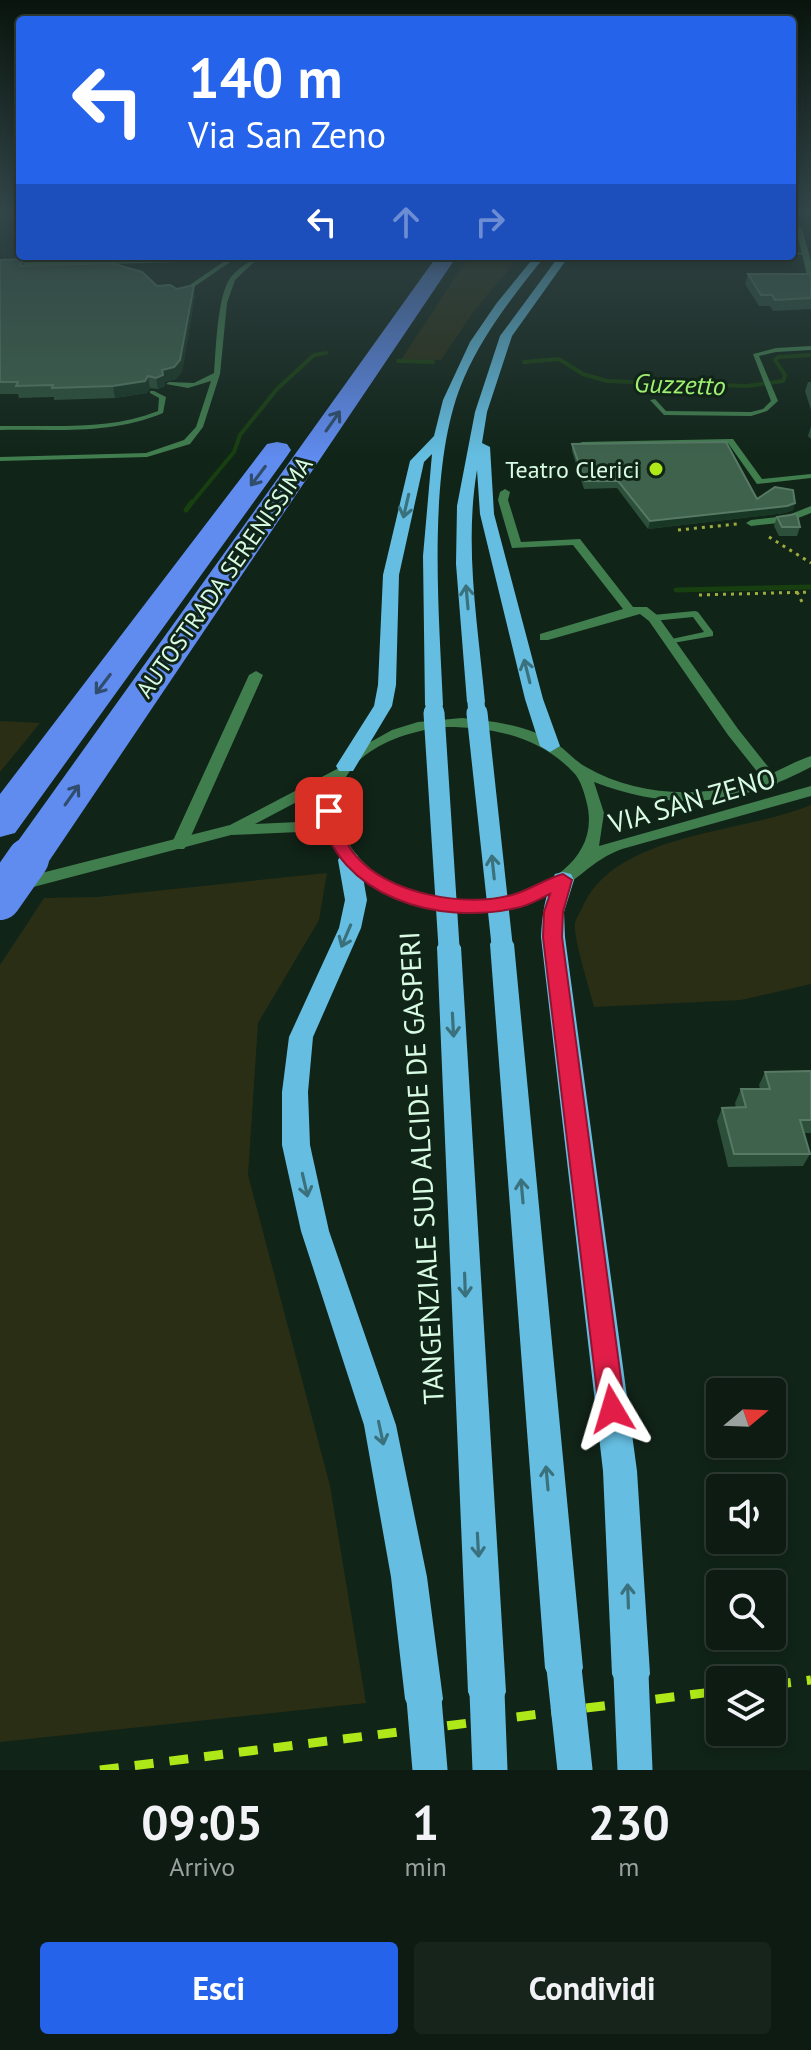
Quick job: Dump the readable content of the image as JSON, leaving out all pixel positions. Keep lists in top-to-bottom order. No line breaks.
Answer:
{"streets":{"highway":["AUTOSTRADA SERENISSIMA","TANGENZIALE SUD ALCIDE DE GASPERI"],"street":["VIA SAN ZENO"]},"crossings":[["AUTOSTRADA SERENISSIMA","VIA SAN ZENO"]],"water":["Guzzetto"],"places":["Teatro Clerici"],"north":"right","page":{"turn":["140 m","Via San Zeno"],"eta":["09:05","Arrivo","1","min","230","m"],"buttons":["Esci","Condividi"]}}
